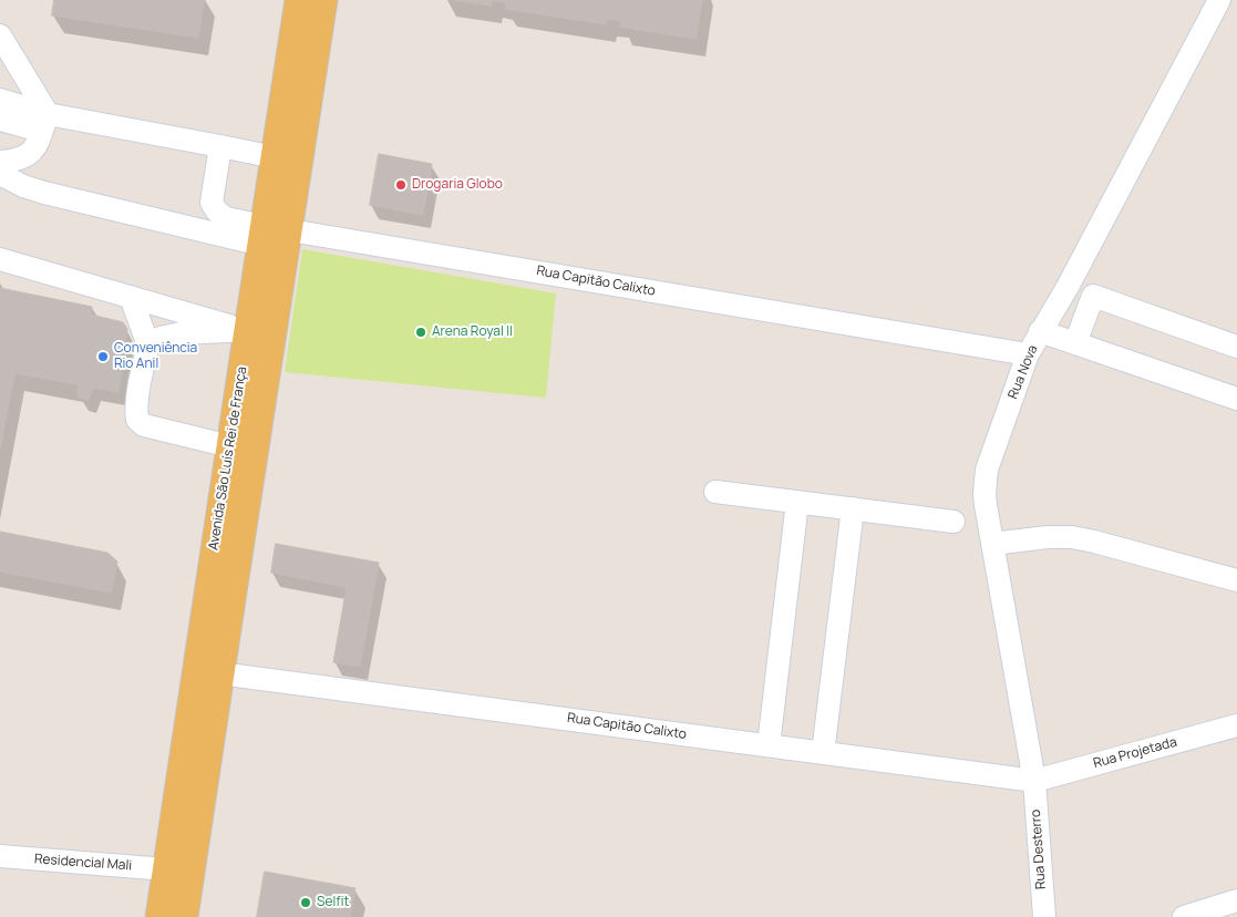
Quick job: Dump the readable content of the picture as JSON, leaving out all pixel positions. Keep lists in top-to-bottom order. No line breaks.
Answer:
{"streets":{"main road":["Avenida São Luís Rei de França"],"street":["Rua Capitão Calixto","Rua Nova","Rua Projetada","Rua Desterro","Residencial Mali"]},"crossings":[["Rua Capitão Calixto","Rua Nova"],["Rua Capitão Calixto","Avenida São Luís Rei de França"],["Rua Capitão Calixto","Rua Projetada"],["Rua Capitão Calixto","Rua Desterro"],["Rua Nova","Rua Projetada"],["Rua Nova","Rua Desterro"],["Avenida São Luís Rei de França","Residencial Mali"],["Rua Projetada","Rua Desterro"]],"places":["Drogaria Globo","Arena Royal II","Conveniência Rio Anil","Selfit"]}
